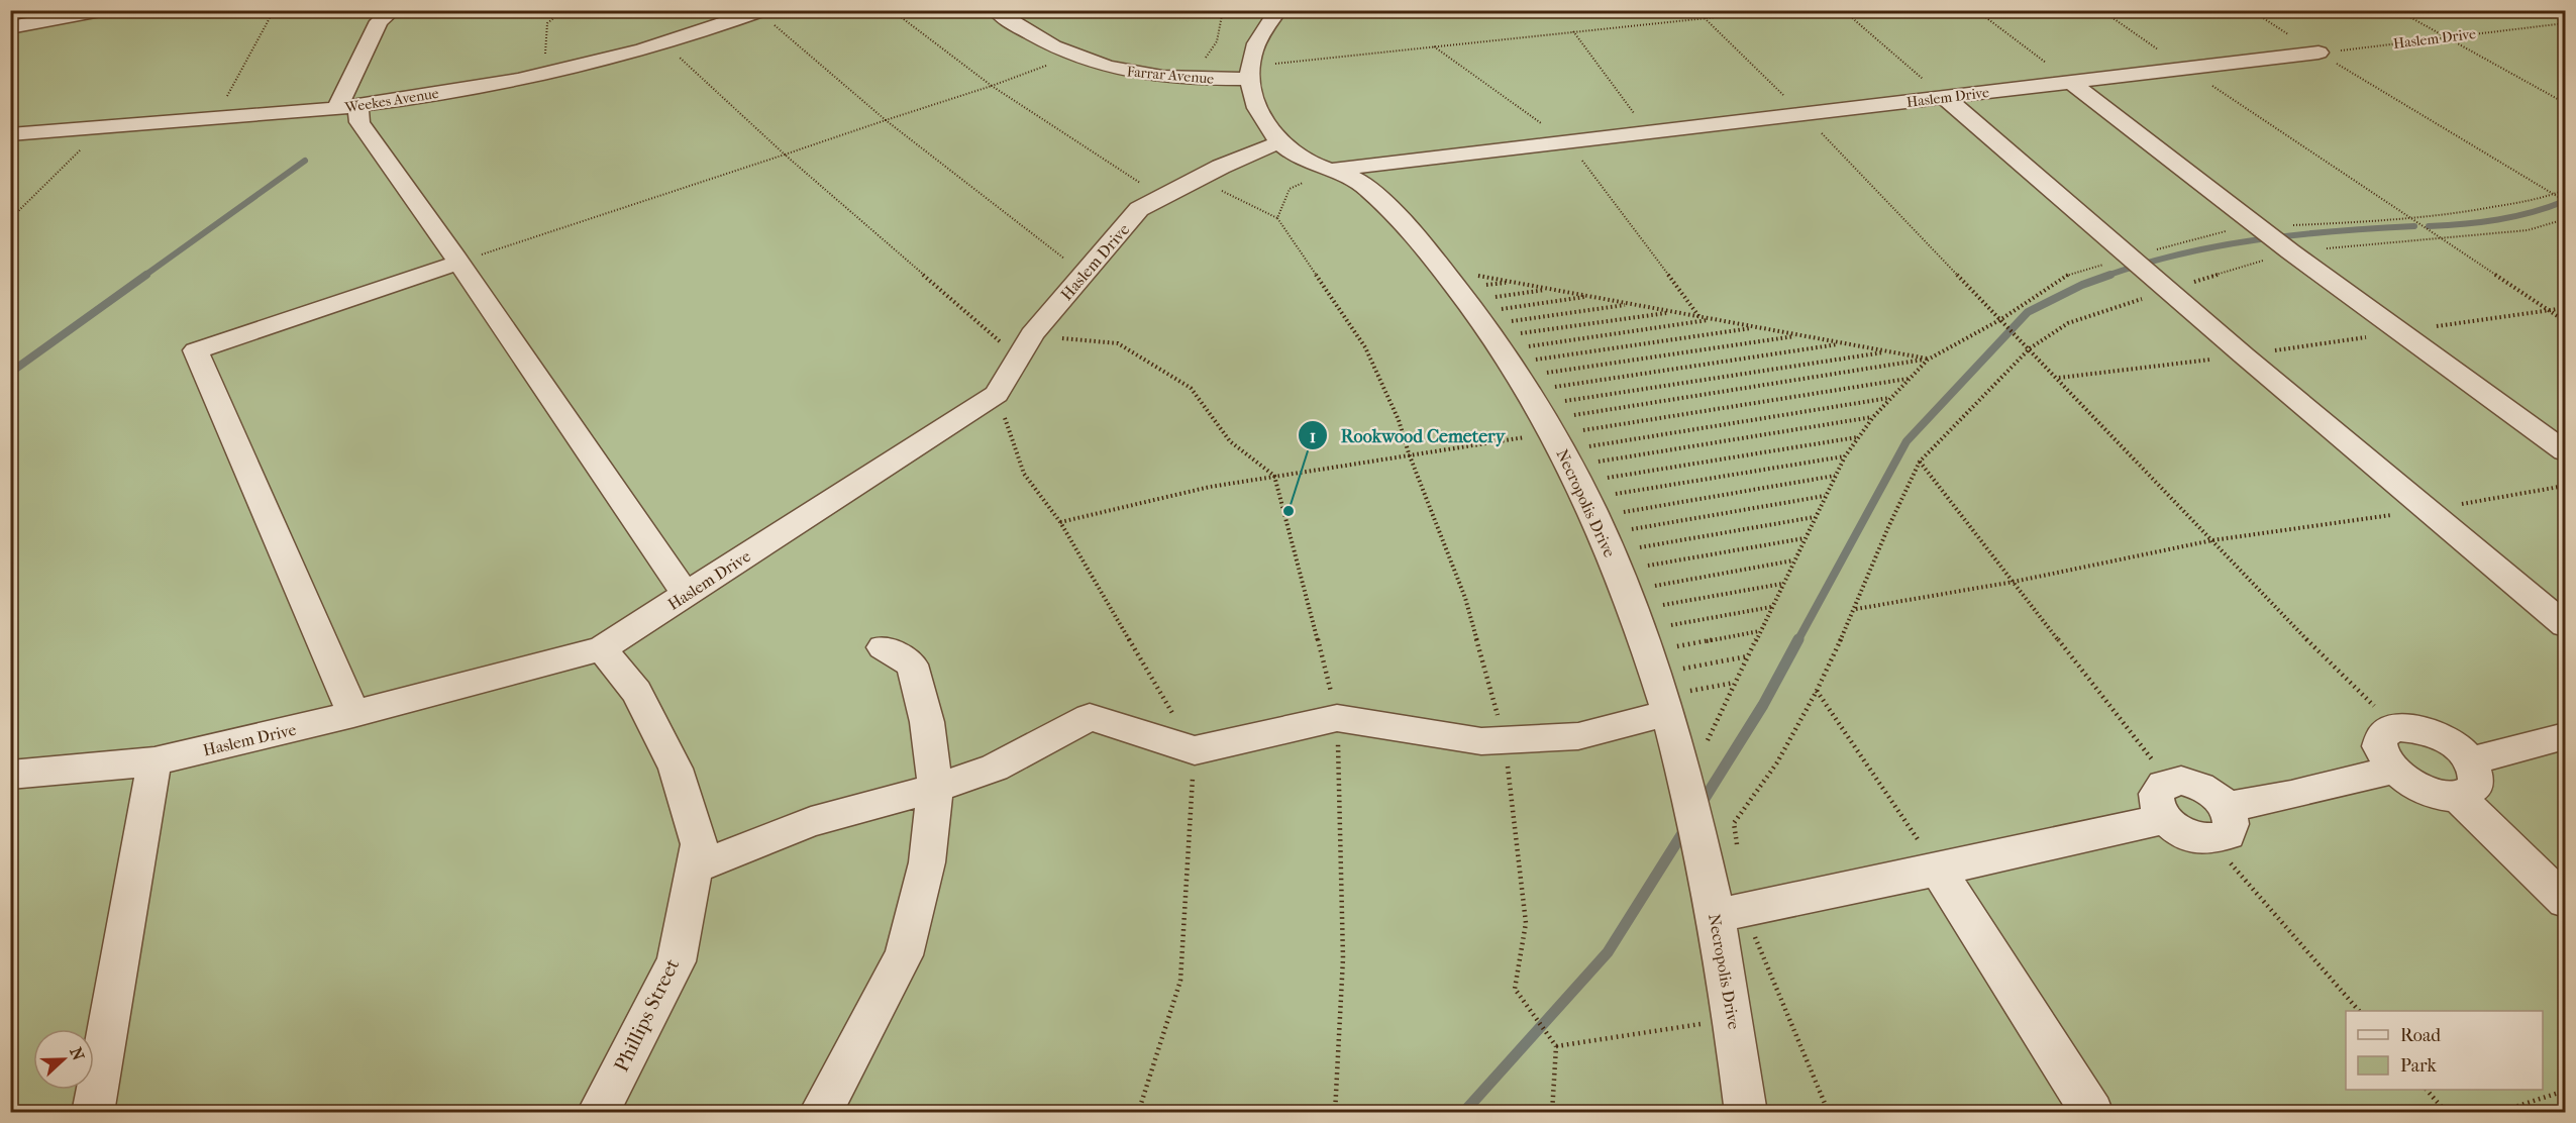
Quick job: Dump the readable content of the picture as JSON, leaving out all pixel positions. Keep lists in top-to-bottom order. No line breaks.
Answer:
{"streets":{"street":["Haslem Drive","Farrar Avenue","Weekes Avenue","Necropolis Drive","Phillips Street"]},"crossings":[["Haslem Drive","Necropolis Drive"],["Haslem Drive","Phillips Street"],["Farrar Avenue","Necropolis Drive"]],"places":["Rookwood Cemetery"],"legend":["Road","Park"],"north":"right"}
